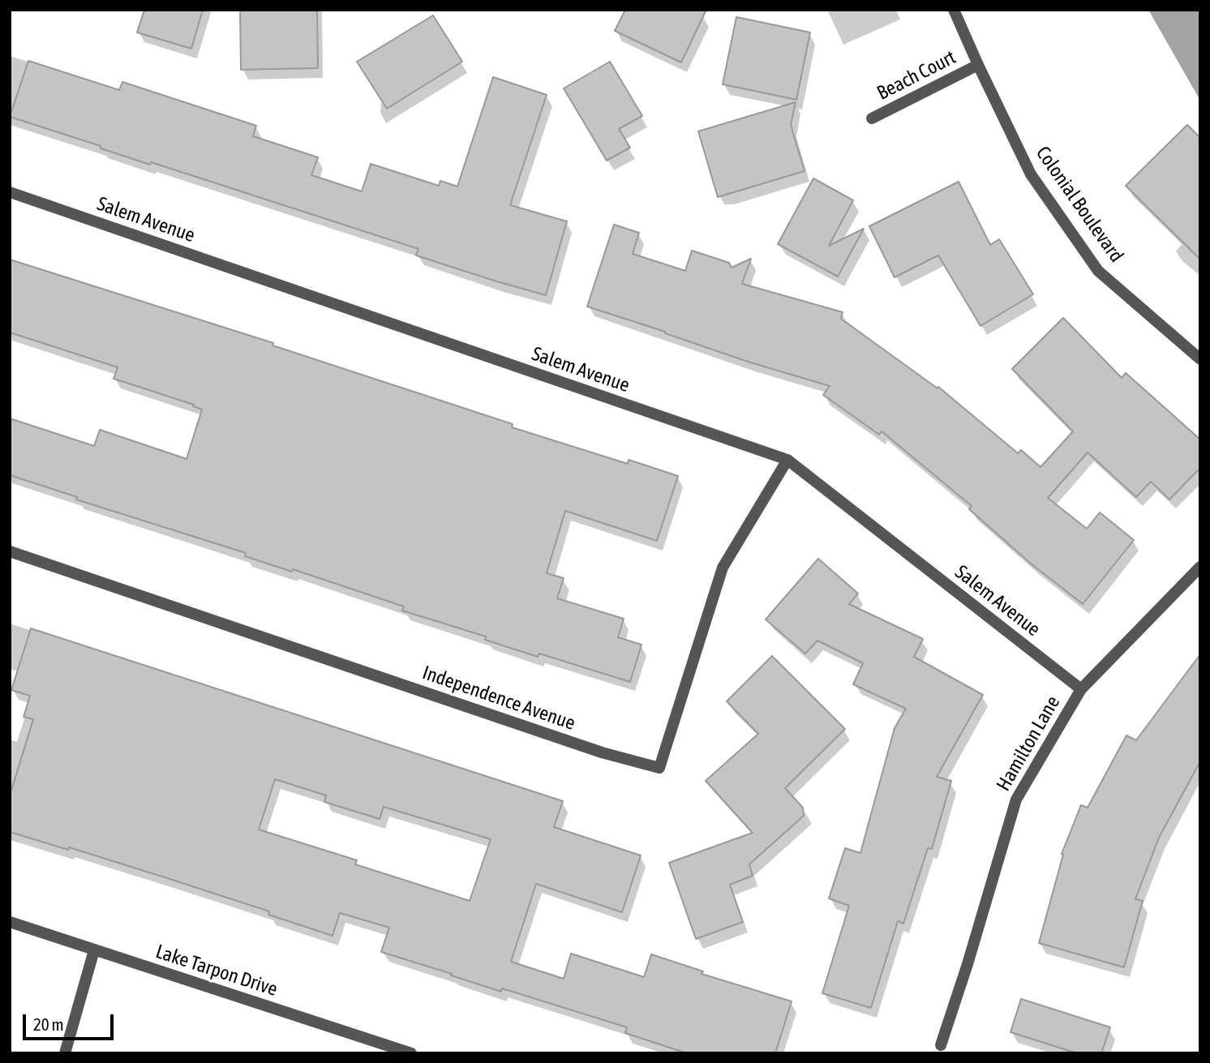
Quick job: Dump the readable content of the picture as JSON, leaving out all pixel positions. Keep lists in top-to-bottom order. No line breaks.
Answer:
{"streets":{"street":["Beach Court","Colonial Boulevard","Salem Avenue","Independence Avenue","Hamilton Lane","Lake Tarpon Drive"]},"crossings":[["Beach Court","Colonial Boulevard"],["Salem Avenue","Independence Avenue"],["Salem Avenue","Hamilton Lane"]],"scale_bar":"20 m"}
